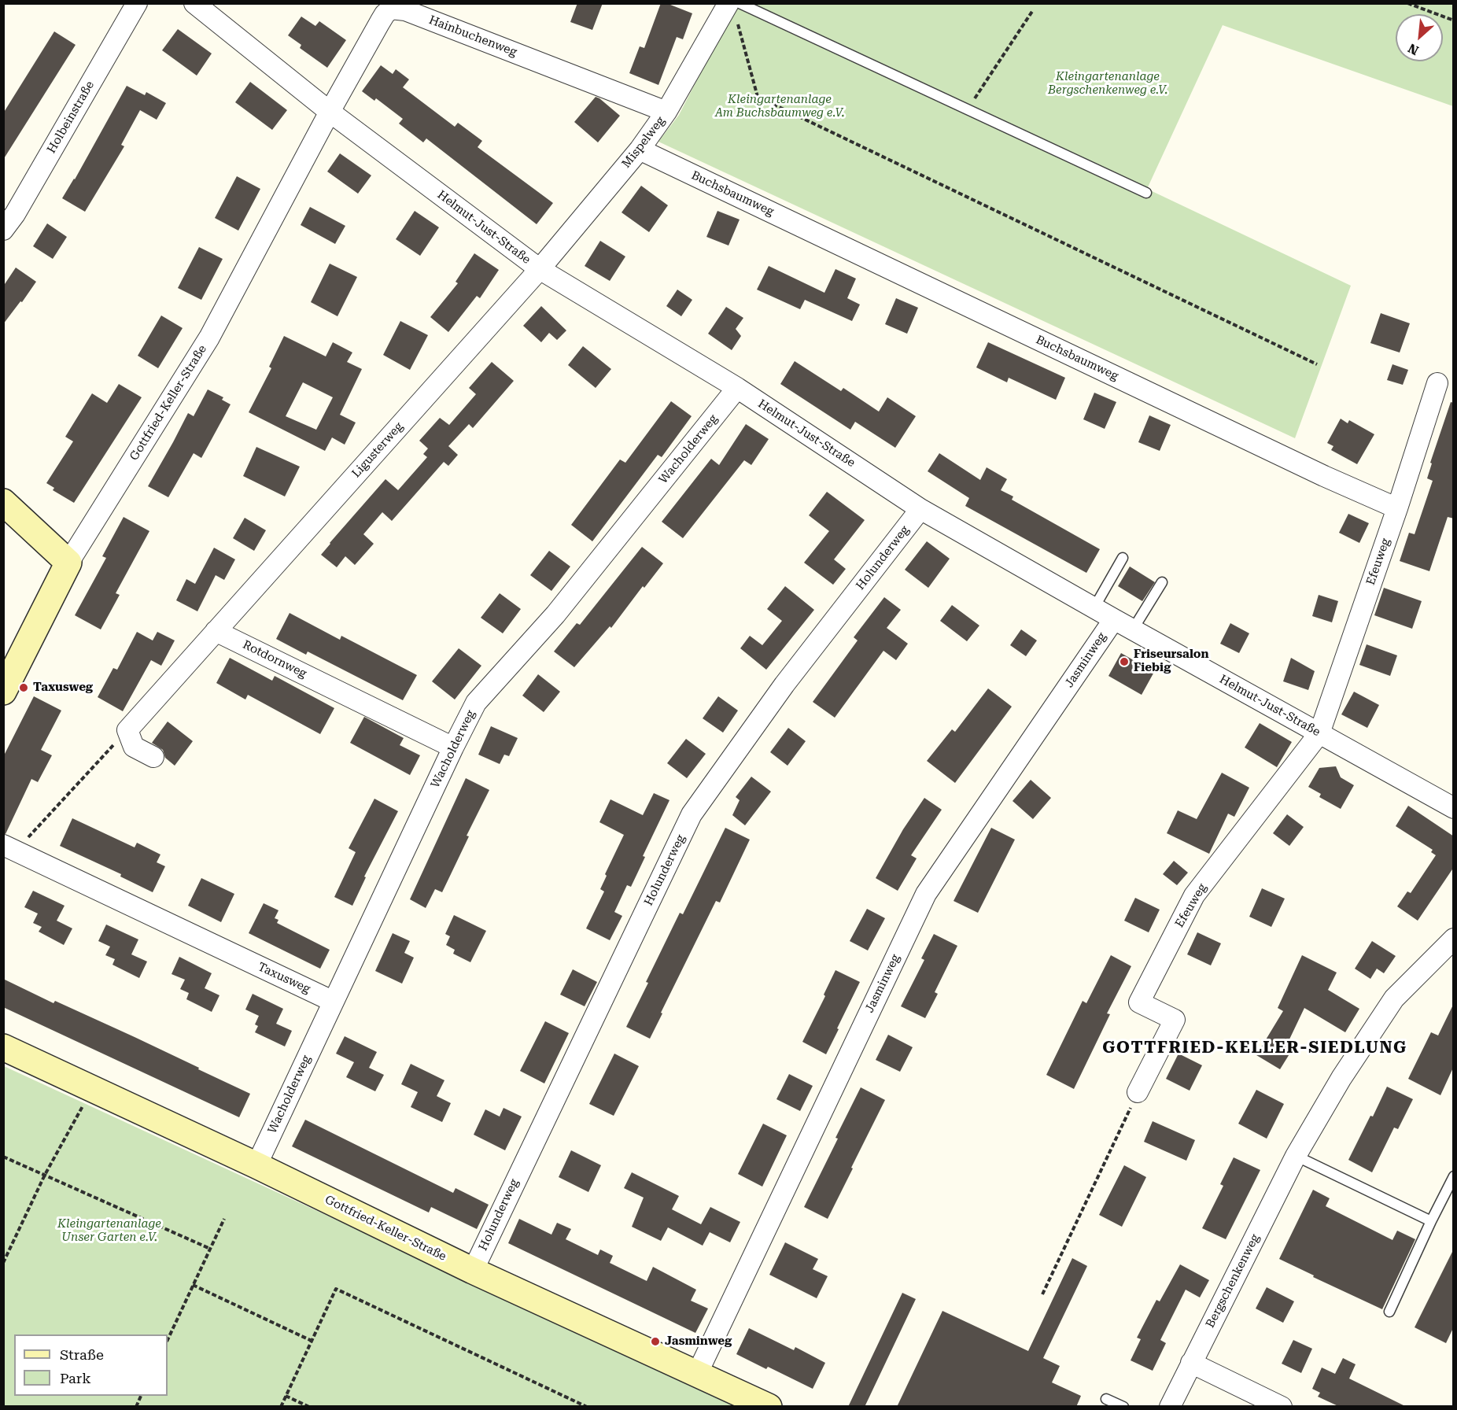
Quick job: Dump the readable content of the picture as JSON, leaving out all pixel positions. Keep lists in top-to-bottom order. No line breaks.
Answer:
{"streets":{"street":["Hainbuchenweg","Holbeinstraße","Mispelweg","Buchsbaumweg","Helmut-Just-Straße","Gottfried-Keller-Straße","Wacholderweg","Ligusterweg","Holunderweg","Efeuweg","Rotdornweg","Jasminweg","Taxusweg","Bergschenkenweg"]},"crossings":[["Hainbuchenweg","Mispelweg"],["Hainbuchenweg","Helmut-Just-Straße"],["Hainbuchenweg","Gottfried-Keller-Straße"],["Mispelweg","Buchsbaumweg"],["Mispelweg","Helmut-Just-Straße"],["Mispelweg","Ligusterweg"],["Buchsbaumweg","Efeuweg"],["Helmut-Just-Straße","Gottfried-Keller-Straße"],["Helmut-Just-Straße","Wacholderweg"],["Helmut-Just-Straße","Ligusterweg"],["Helmut-Just-Straße","Holunderweg"],["Helmut-Just-Straße","Efeuweg"],["Helmut-Just-Straße","Jasminweg"],["Gottfried-Keller-Straße","Wacholderweg"],["Gottfried-Keller-Straße","Holunderweg"],["Gottfried-Keller-Straße","Jasminweg"],["Wacholderweg","Rotdornweg"],["Wacholderweg","Taxusweg"],["Ligusterweg","Rotdornweg"]],"districts":["GOTTFRIED-KELLER-SIEDLUNG"],"parks":["Kleingartenanlage Bergschenkenweg e.V.","Kleingartenanlage Am Buchsbaumweg e.V.","Kleingartenanlage Unser Garten e.V."],"places":["Friseursalon Fiebig","Taxusweg","Jasminweg"],"legend":["Straße","Park"],"north":"bottom left"}
